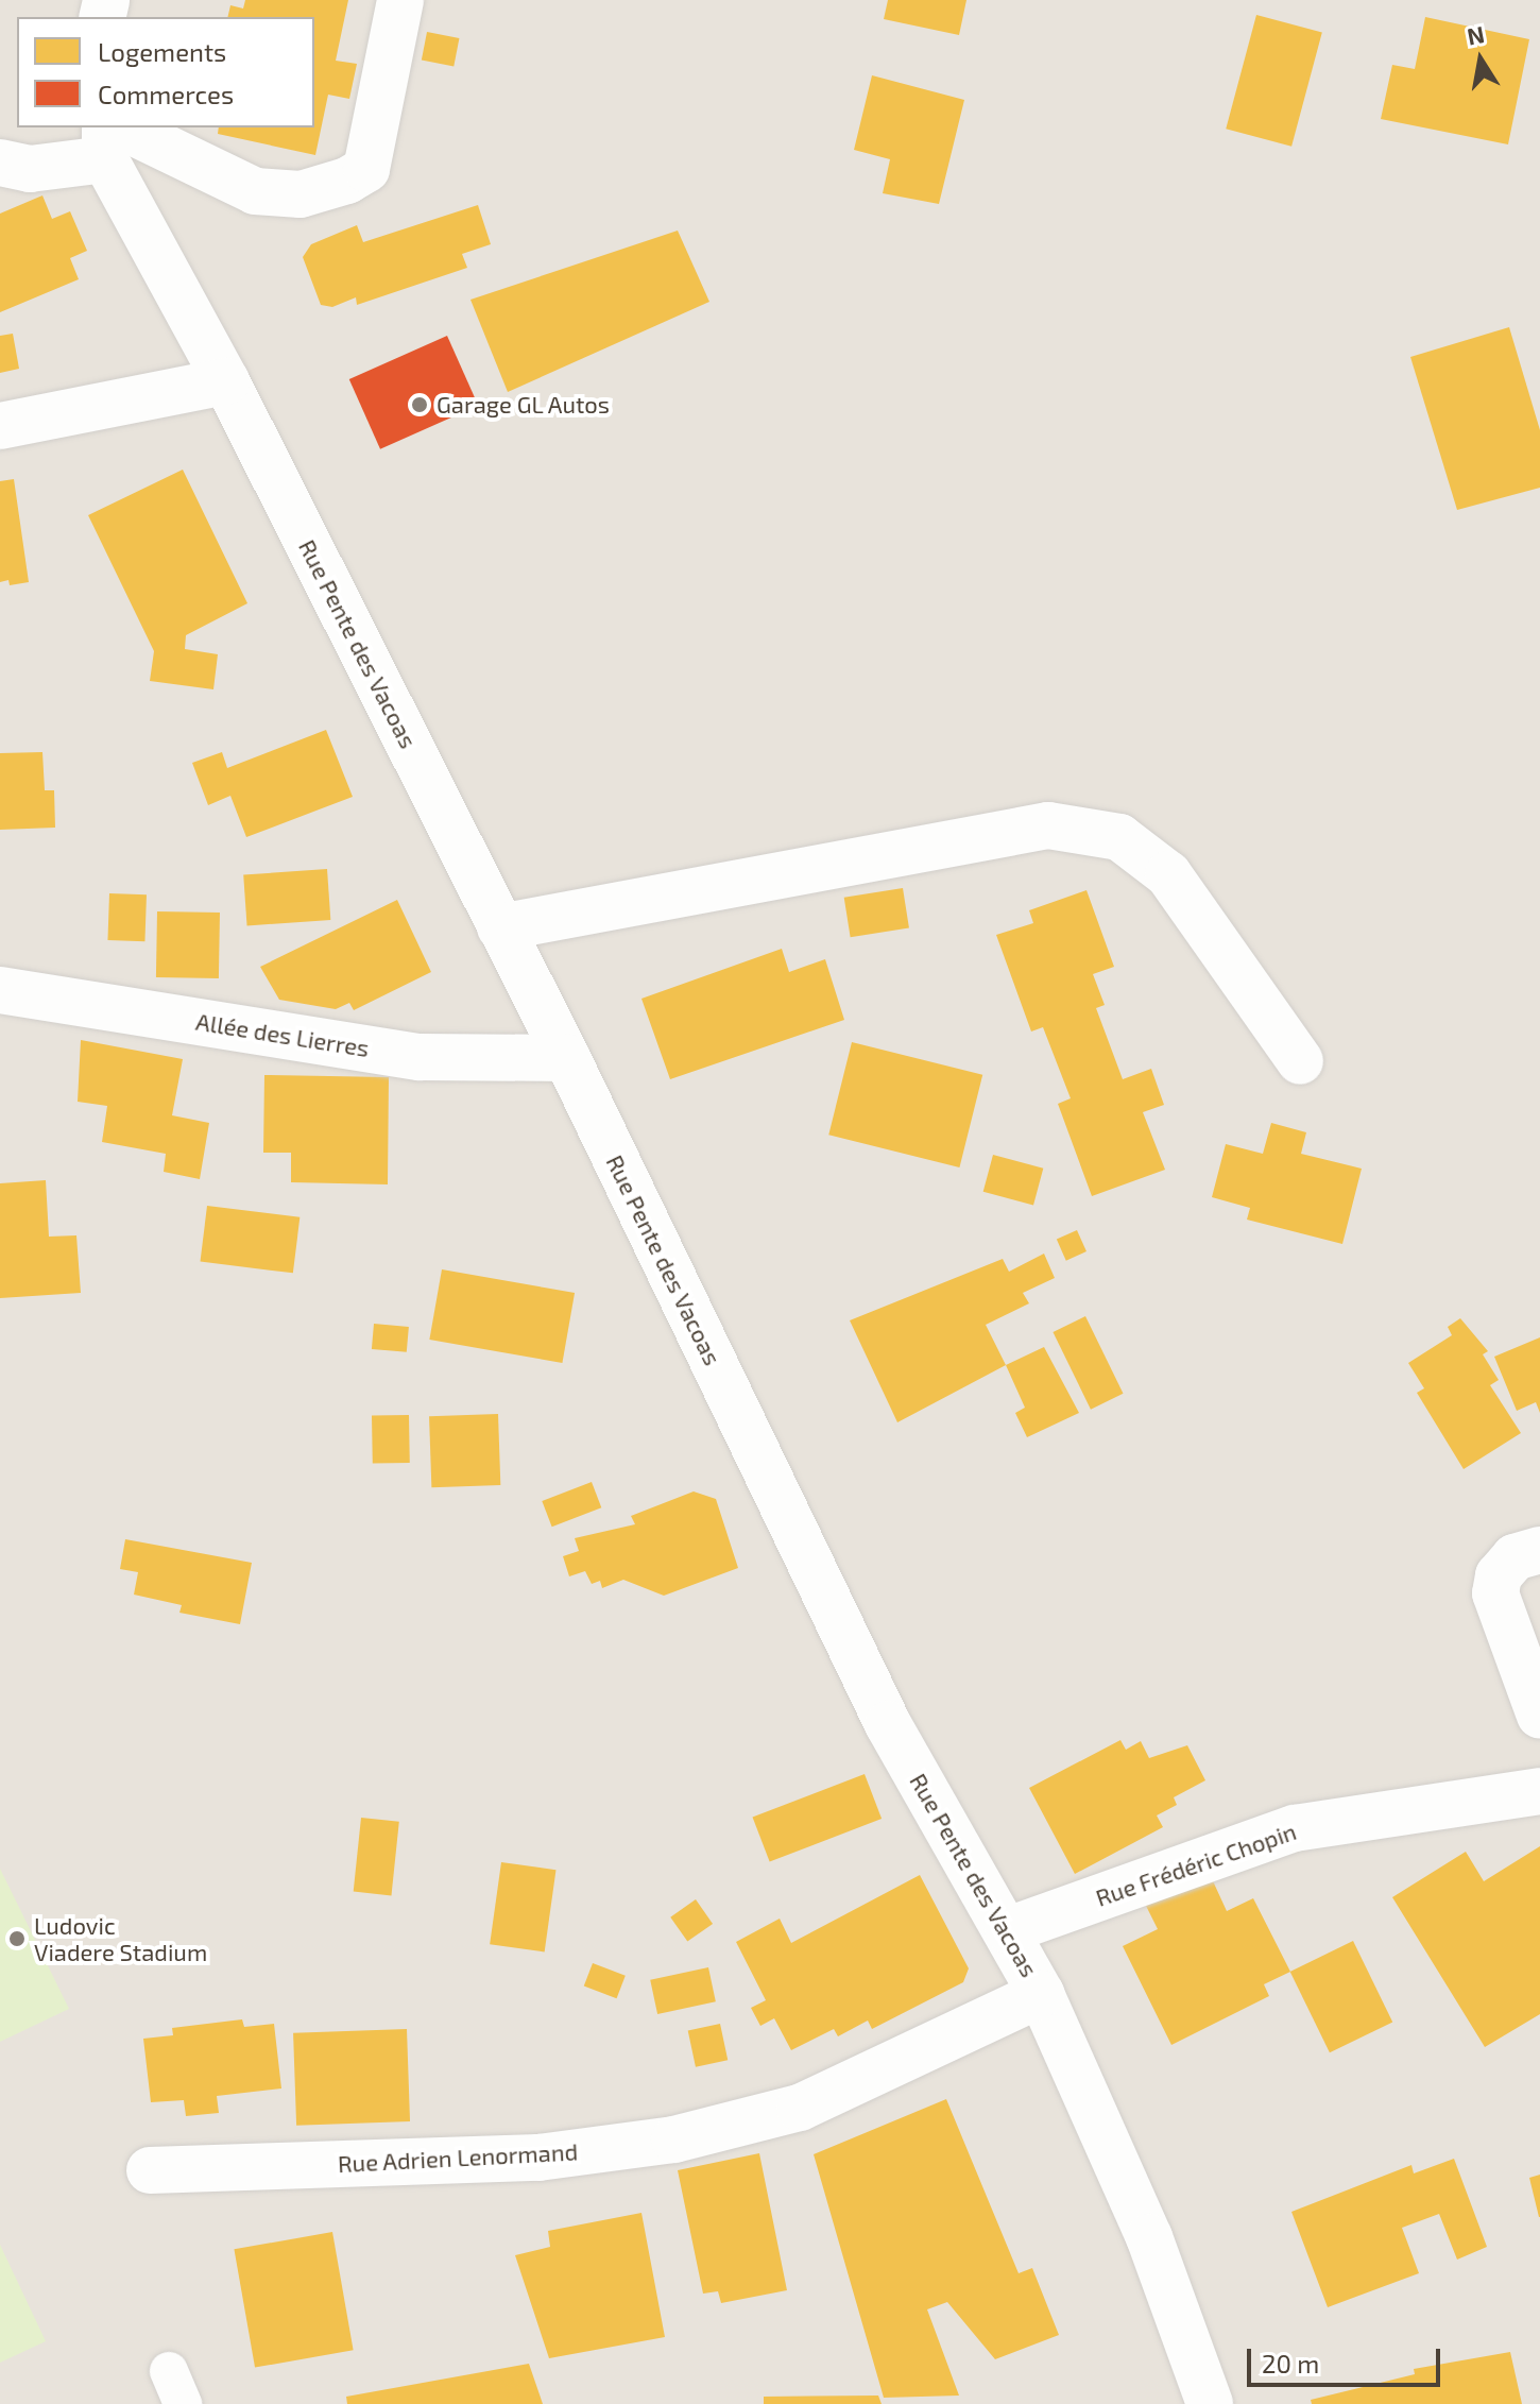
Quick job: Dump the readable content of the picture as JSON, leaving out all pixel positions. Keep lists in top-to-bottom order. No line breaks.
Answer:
{"streets":{"street":["Rue Pente des Vacoas","Allée des Lierres","Rue Frédéric Chopin","Rue Adrien Lenormand"]},"crossings":[["Rue Pente des Vacoas","Allée des Lierres"],["Rue Pente des Vacoas","Rue Frédéric Chopin"],["Rue Pente des Vacoas","Rue Adrien Lenormand"]],"places":["Garage GL Autos","Ludovic Viadere Stadium"],"legend":["Logements","Commerces"],"scale_bar":"20 m","north":"top"}
